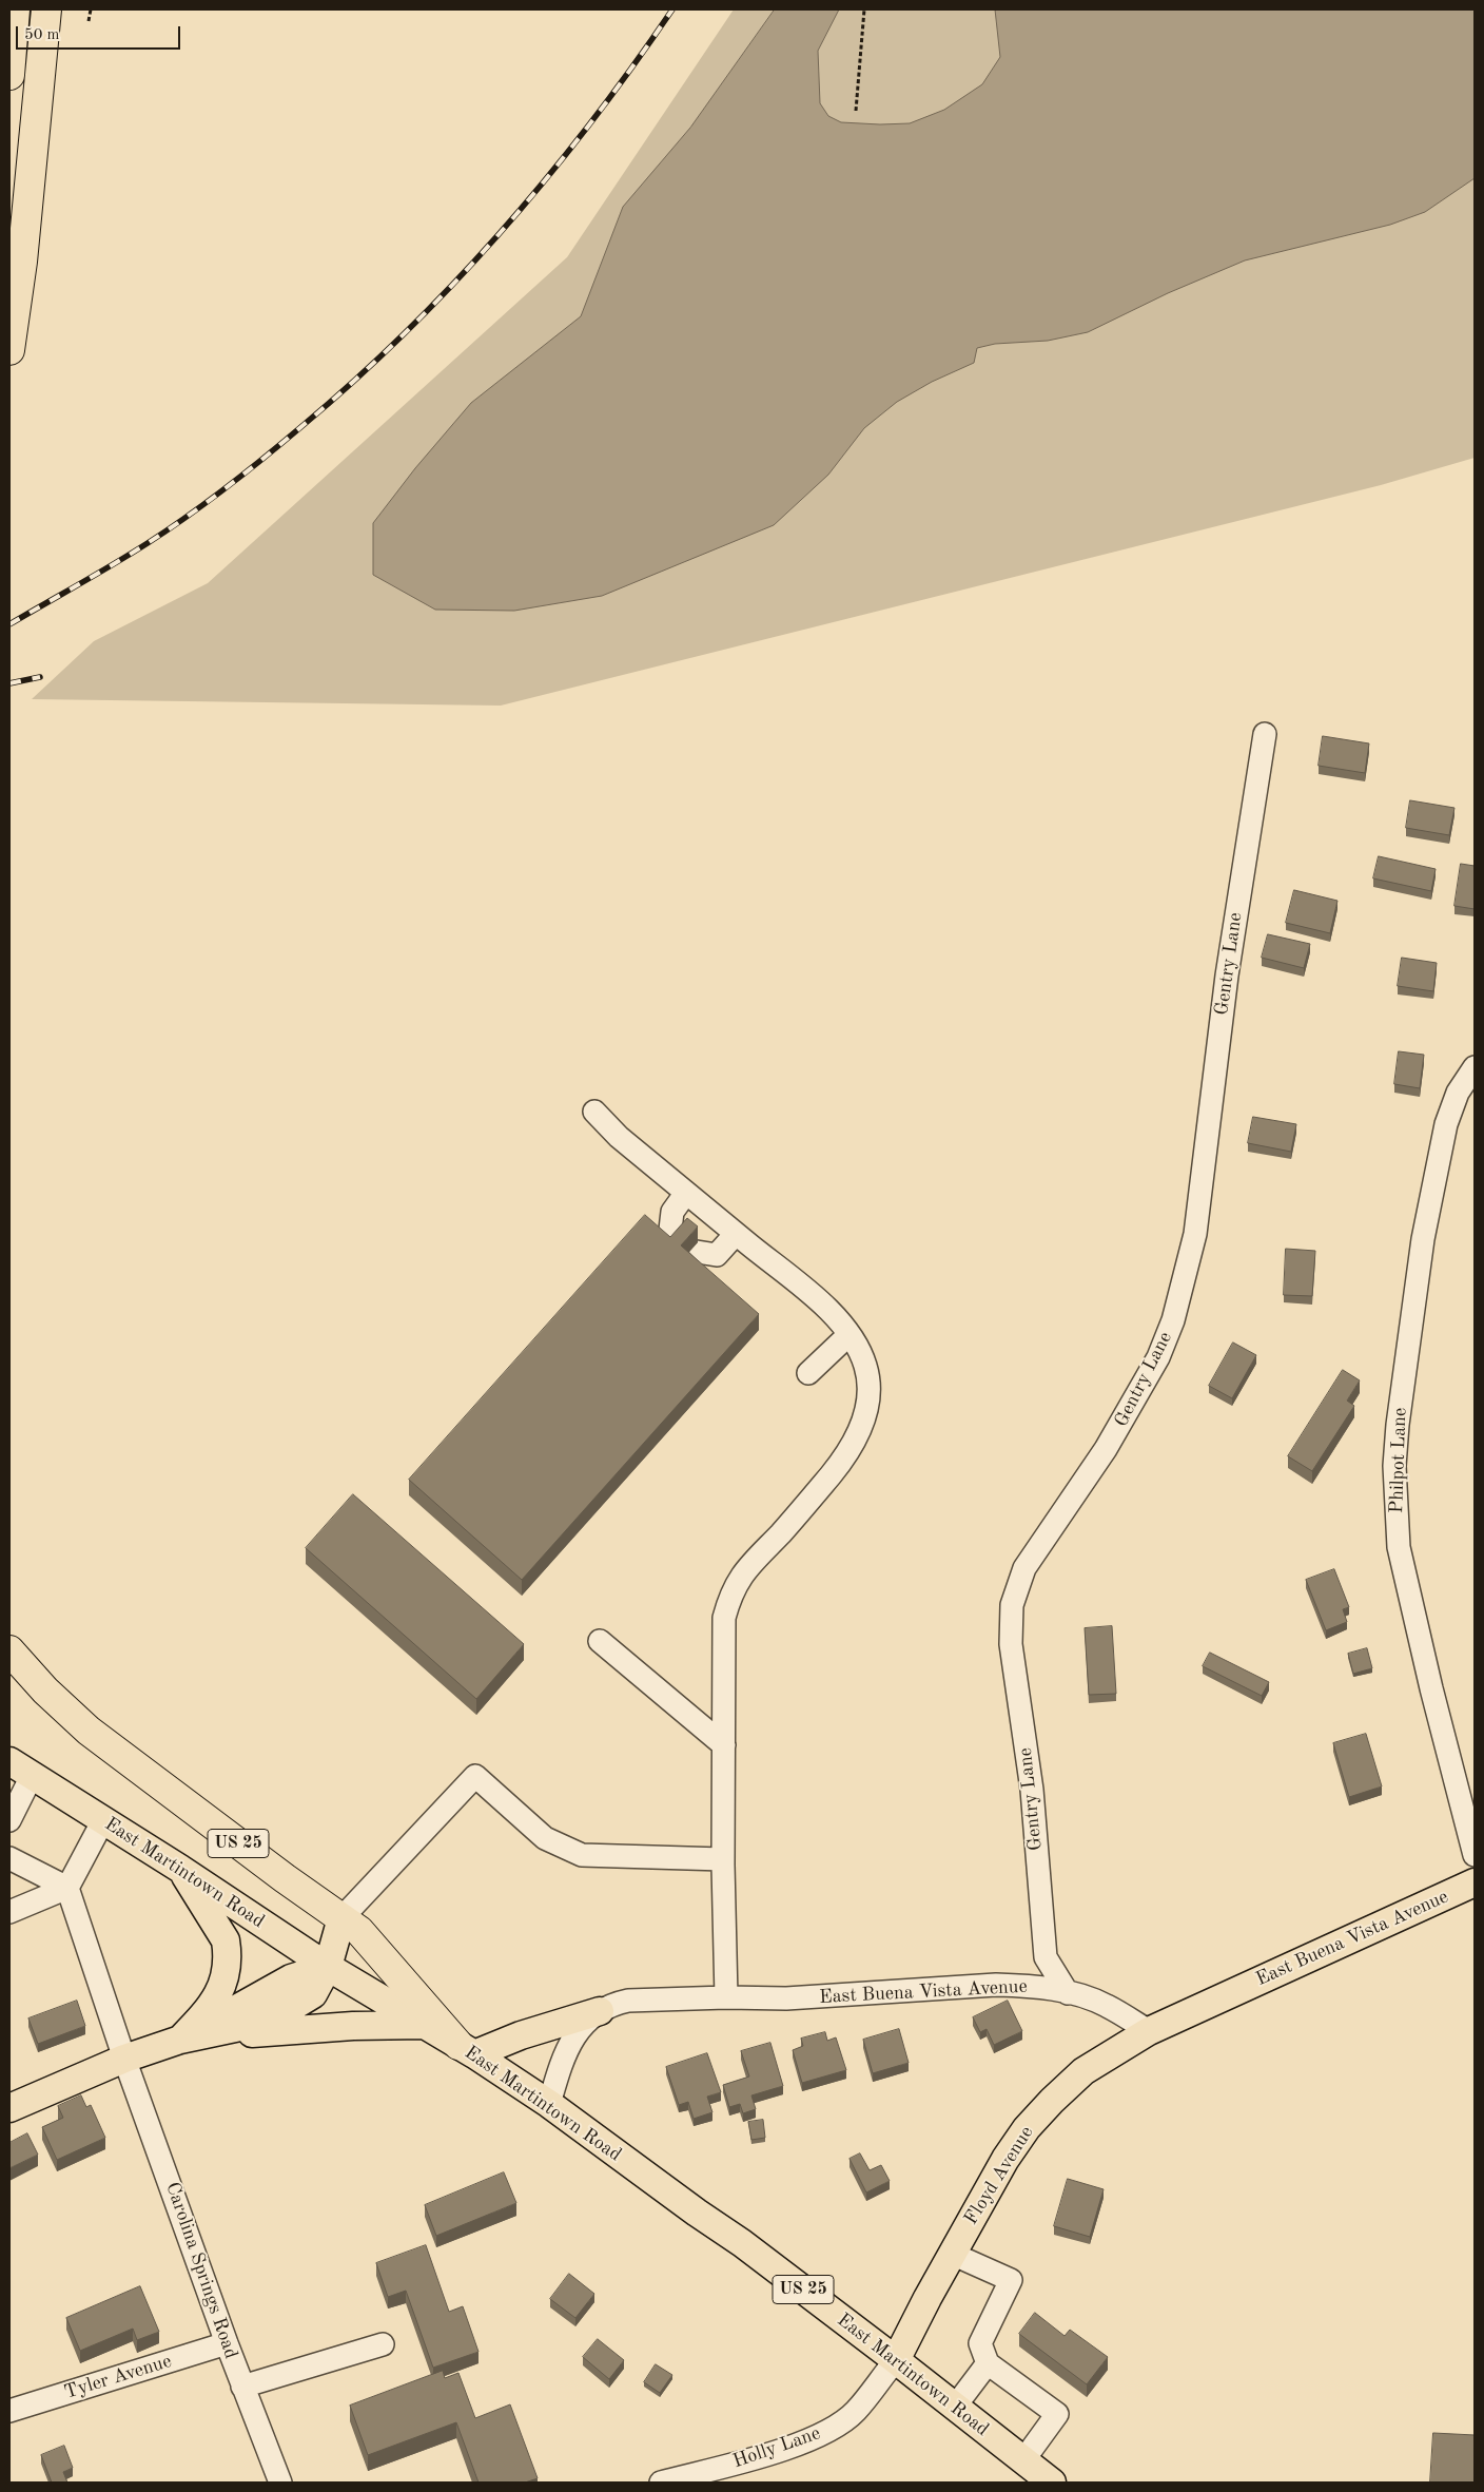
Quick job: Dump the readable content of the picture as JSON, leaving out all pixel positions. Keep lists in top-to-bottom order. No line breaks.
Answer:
{"streets":{"highway":["US 25"],"main road":["East Martintown Road","East Buena Vista Avenue","Floyd Avenue"],"street":["Gentry Lane","Philpot Lane","Carolina Springs Road","Tyler Avenue","Holly Lane"]},"crossings":[["Gentry Lane","East Buena Vista Avenue"],["US 25","East Martintown Road"],["East Martintown Road","East Buena Vista Avenue"],["East Martintown Road","Floyd Avenue"],["East Martintown Road","Holly Lane"],["East Buena Vista Avenue","Floyd Avenue"],["Floyd Avenue","Holly Lane"],["Carolina Springs Road","Tyler Avenue"]],"scale_bar":"50 m"}
